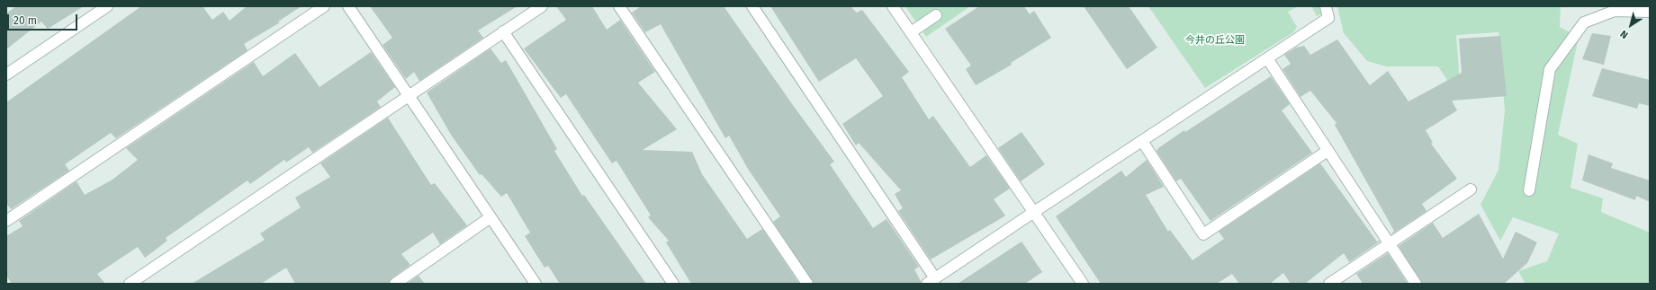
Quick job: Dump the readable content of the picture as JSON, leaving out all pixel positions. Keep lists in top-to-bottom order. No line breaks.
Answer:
{"parks":["今井の丘公園"],"scale_bar":"20 m","north":"bottom left"}
